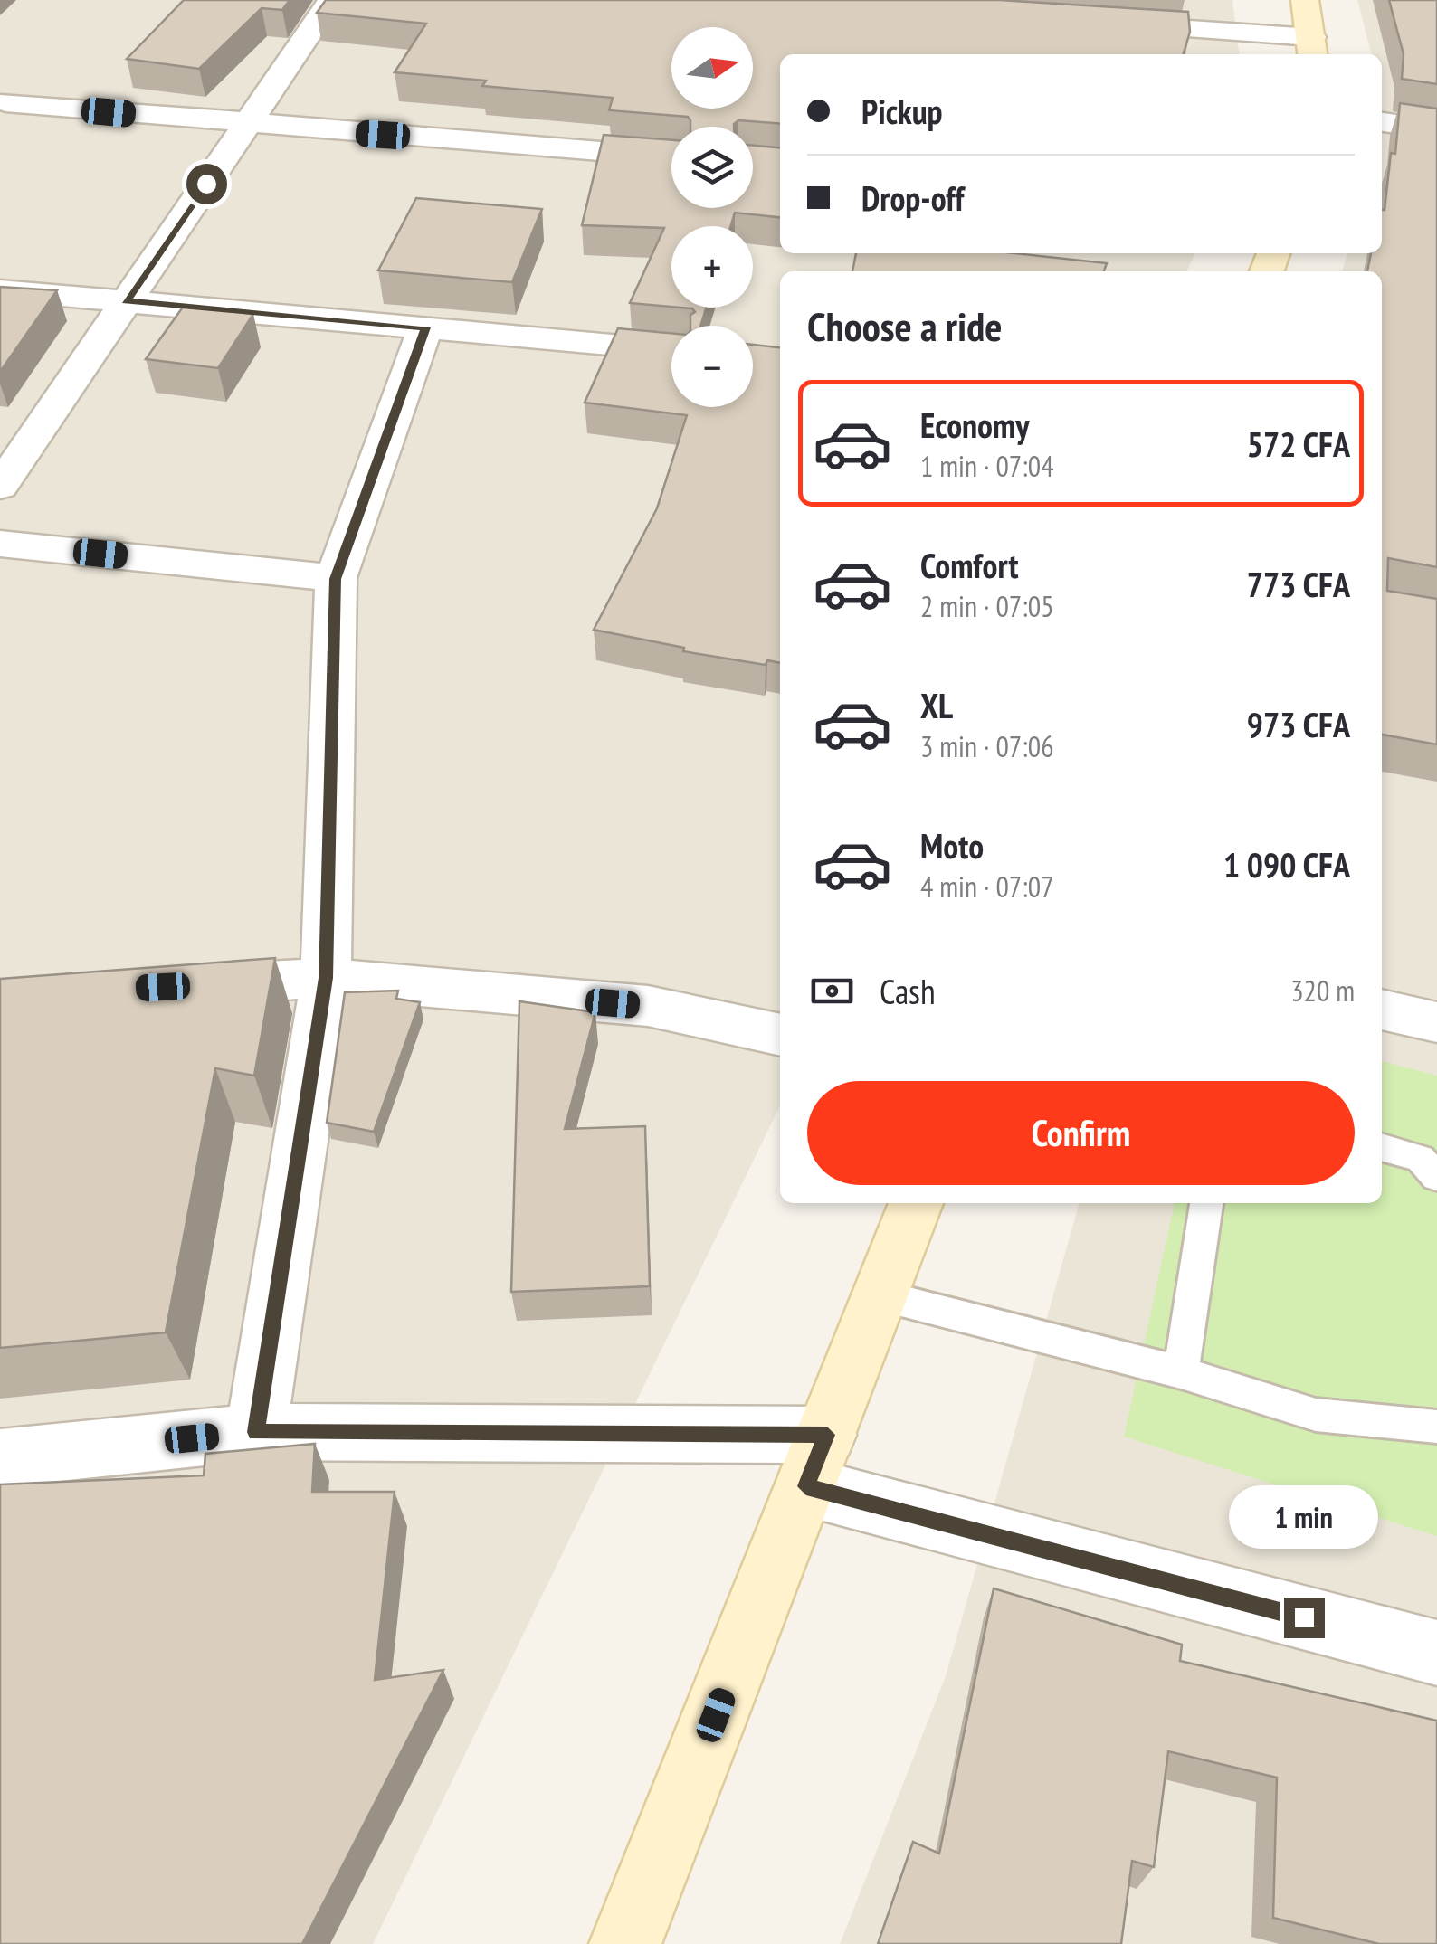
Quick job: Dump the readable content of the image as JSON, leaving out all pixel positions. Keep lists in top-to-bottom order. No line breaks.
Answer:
{"north":"right","page":{"map_buttons":["+","−"],"banner":["Pickup","Drop-off"],"heading":"Choose a ride","list":[{"name":"Economy","note":"1 min · 07:04","value":"572 CFA"},{"name":"Comfort","note":"2 min · 07:05","value":"773 CFA"},{"name":"XL","note":"3 min · 07:06","value":"973 CFA"},{"name":"Moto","note":"4 min · 07:07","value":"1 090 CFA"}],"pay":["Cash","320 m"],"buttons":"Confirm","bubble":"1 min"}}
